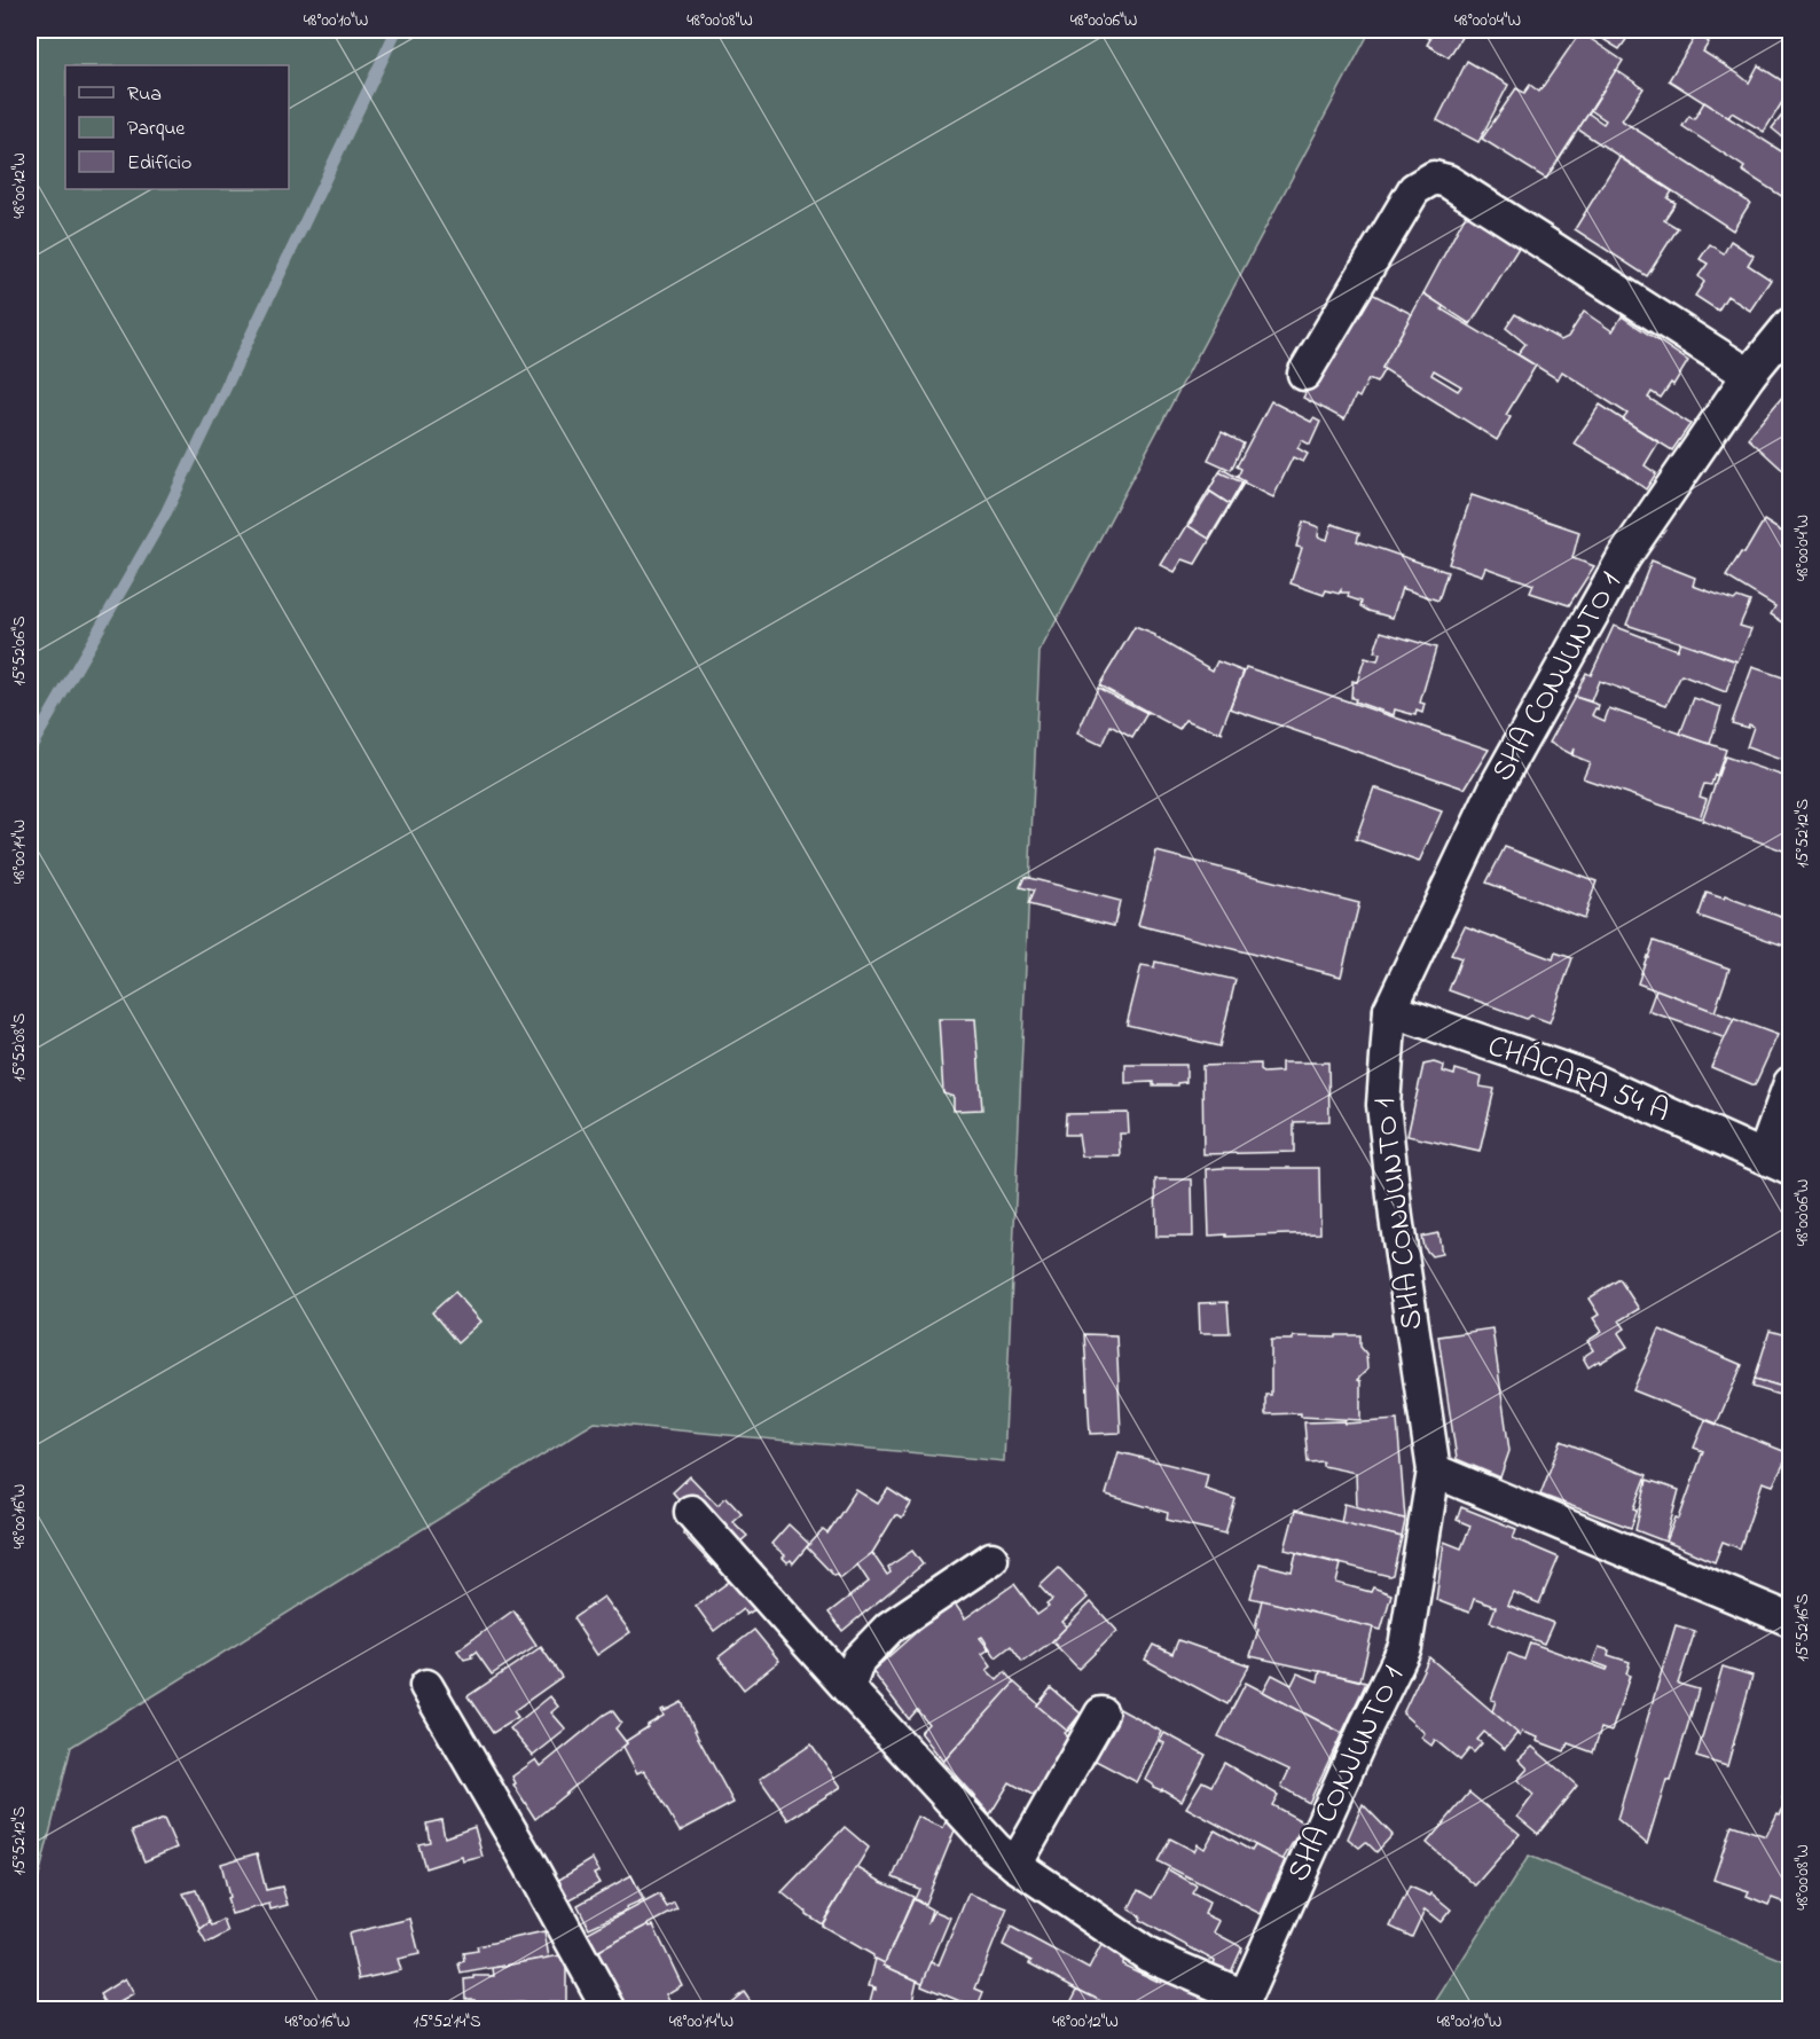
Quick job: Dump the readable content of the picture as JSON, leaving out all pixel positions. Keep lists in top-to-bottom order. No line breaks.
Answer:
{"streets":{"street":["SHA CONJUNTO 1","CHÁCARA 54 A"]},"crossings":[["SHA CONJUNTO 1","CHÁCARA 54 A"]],"legend":["Rua","Parque","Edifício"],"coordinates":["48°00'10\"W","48°00'08\"W","48°00'06\"W","48°00'04\"W","48°00'12\"W","15°52'06\"S","15°52'12\"S","48°00'14\"W","15°52'08\"S","48°00'16\"W","15°52'16\"S","15°52'14\"S"]}
